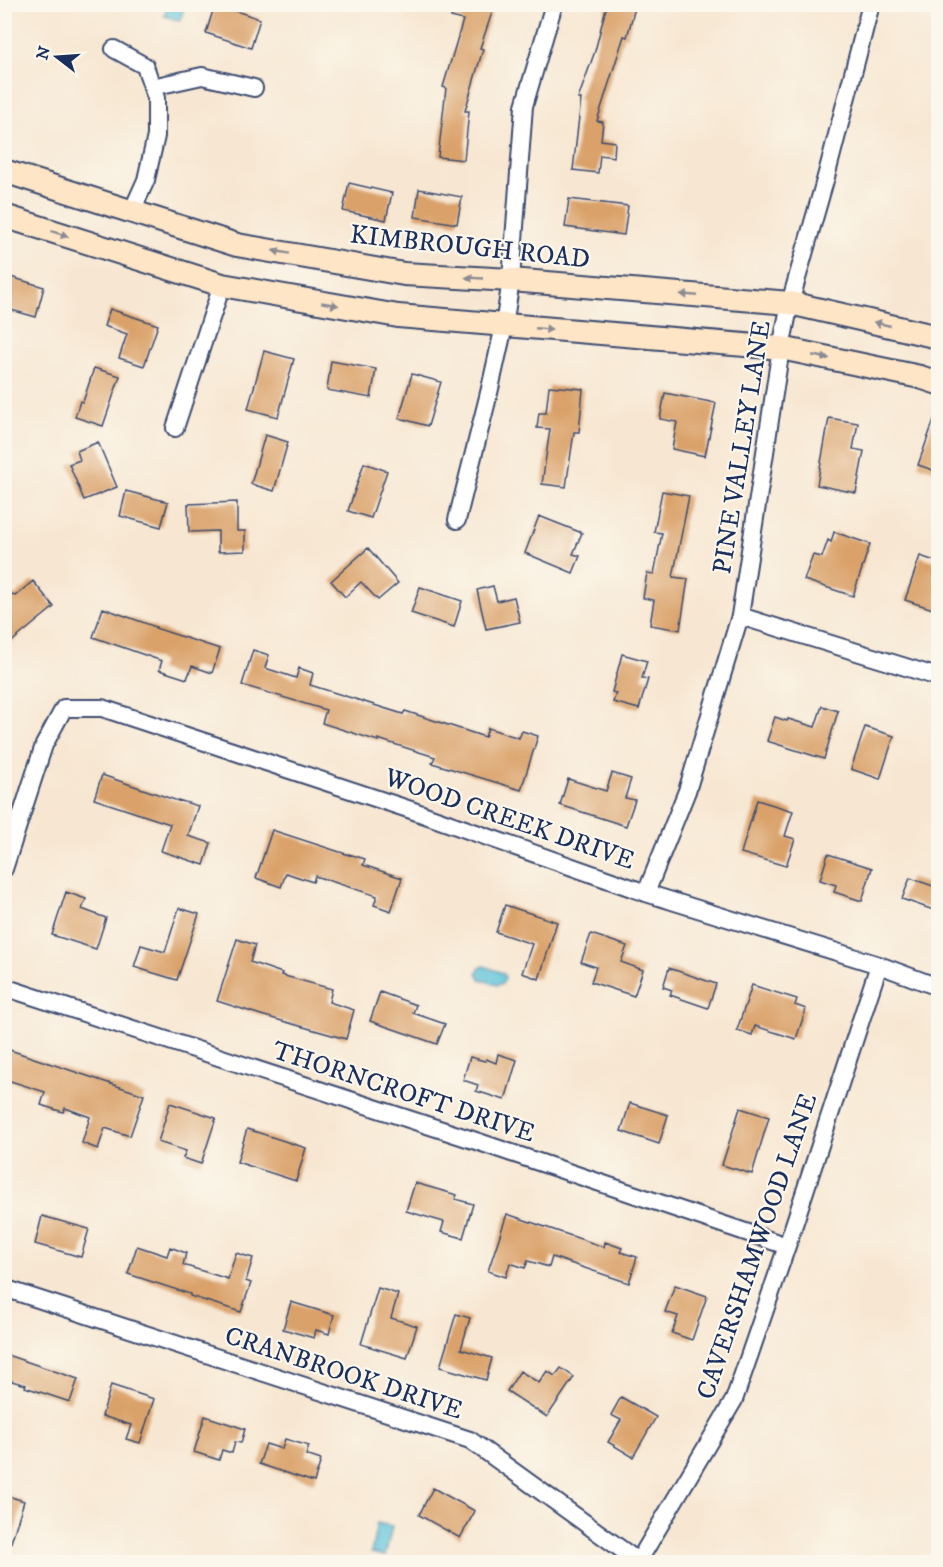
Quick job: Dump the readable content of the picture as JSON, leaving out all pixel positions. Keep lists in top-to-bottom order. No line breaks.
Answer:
{"streets":{"street":["KIMBROUGH ROAD","PINE VALLEY LANE","WOOD CREEK DRIVE","THORNCROFT DRIVE","CAVERSHAMWOOD LANE","CRANBROOK DRIVE"]},"crossings":[["KIMBROUGH ROAD","PINE VALLEY LANE"],["PINE VALLEY LANE","WOOD CREEK DRIVE"],["WOOD CREEK DRIVE","CAVERSHAMWOOD LANE"],["THORNCROFT DRIVE","CAVERSHAMWOOD LANE"],["CAVERSHAMWOOD LANE","CRANBROOK DRIVE"]],"north":"left"}
